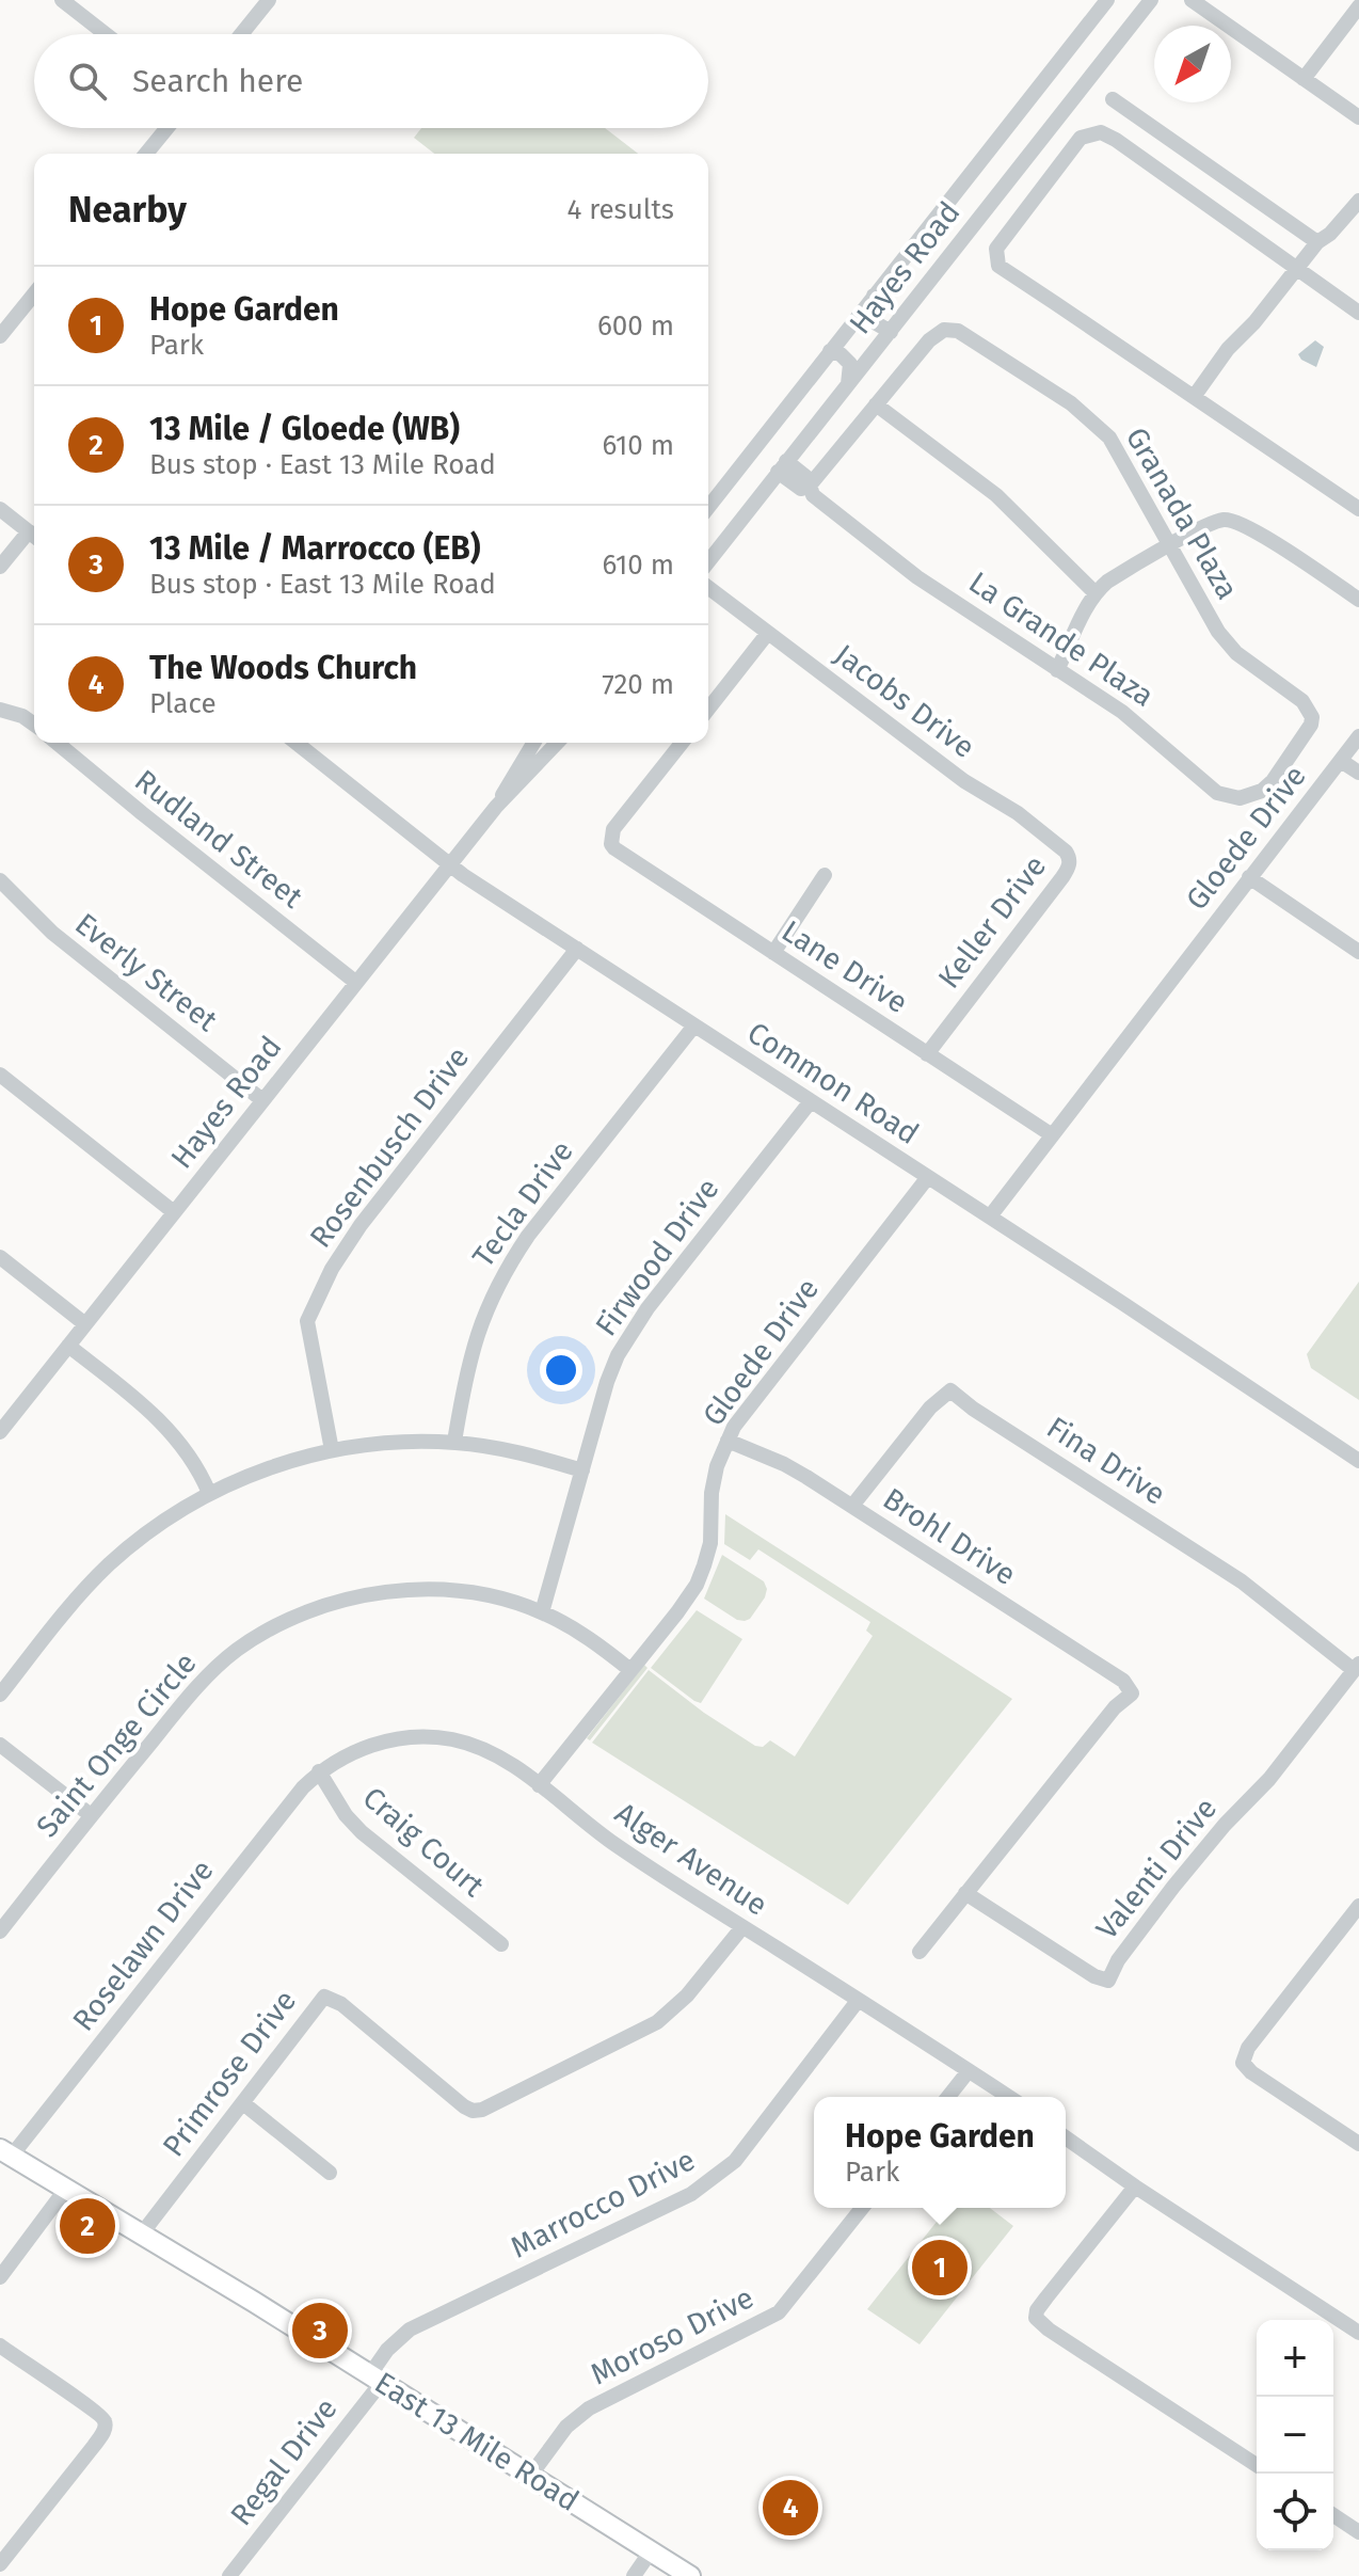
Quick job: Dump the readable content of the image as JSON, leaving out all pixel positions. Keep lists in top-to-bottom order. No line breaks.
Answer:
{"streets":{"main road":["East 13 Mile Road"],"street":["Hayes Road","Granada Plaza","La Grande Plaza","Jacobs Drive","Gloede Drive","Rudland Street","Keller Drive","Lane Drive","Everly Street","Common Road","Rosenbusch Drive","Tecla Drive","Firwood Drive","Fina Drive","Brohl Drive","Saint Onge Circle","Craig Court","Alger Avenue","Valenti Drive","Roselawn Drive","Primrose Drive","Marrocco Drive","Moroso Drive","Regal Drive"]},"crossings":[["Hayes Road","La Grande Plaza"],["Hayes Road","Rudland Street"],["Hayes Road","Everly Street"],["Hayes Road","Common Road"],["Granada Plaza","La Grande Plaza"],["Jacobs Drive","Keller Drive"],["Gloede Drive","Lane Drive"],["Gloede Drive","Common Road"],["Gloede Drive","Brohl Drive"],["Gloede Drive","Saint Onge Circle"],["Gloede Drive","Alger Avenue"],["Keller Drive","Lane Drive"],["Common Road","Rosenbusch Drive"],["Common Road","Tecla Drive"],["Common Road","Firwood Drive"],["Firwood Drive","Saint Onge Circle"],["Fina Drive","Brohl Drive"],["Fina Drive","Valenti Drive"],["Brohl Drive","Valenti Drive"],["Craig Court","Alger Avenue"],["Craig Court","Roselawn Drive"],["Alger Avenue","Roselawn Drive"],["Alger Avenue","Primrose Drive"],["Alger Avenue","Marrocco Drive"],["Roselawn Drive","East 13 Mile Road"],["Primrose Drive","East 13 Mile Road"],["Marrocco Drive","East 13 Mile Road"],["Marrocco Drive","Regal Drive"],["Moroso Drive","East 13 Mile Road"],["East 13 Mile Road","Regal Drive"]],"north":"bottom left","page":{"search":"Search here","heading":["Nearby","4 results"],"list":[{"mark":"1","name":"Hope Garden","note":"Park","value":"600 m"},{"mark":"2","name":"13 Mile / Gloede (WB)","note":"Bus stop · East 13 Mile Road","value":"610 m"},{"mark":"3","name":"13 Mile / Marrocco (EB)","note":"Bus stop · East 13 Mile Road","value":"610 m"},{"mark":"4","name":"The Woods Church","note":"Place","value":"720 m"}],"popup":["Hope Garden","Park"],"pins":["2","1","3","4"],"map_buttons":["+","−"]}}
